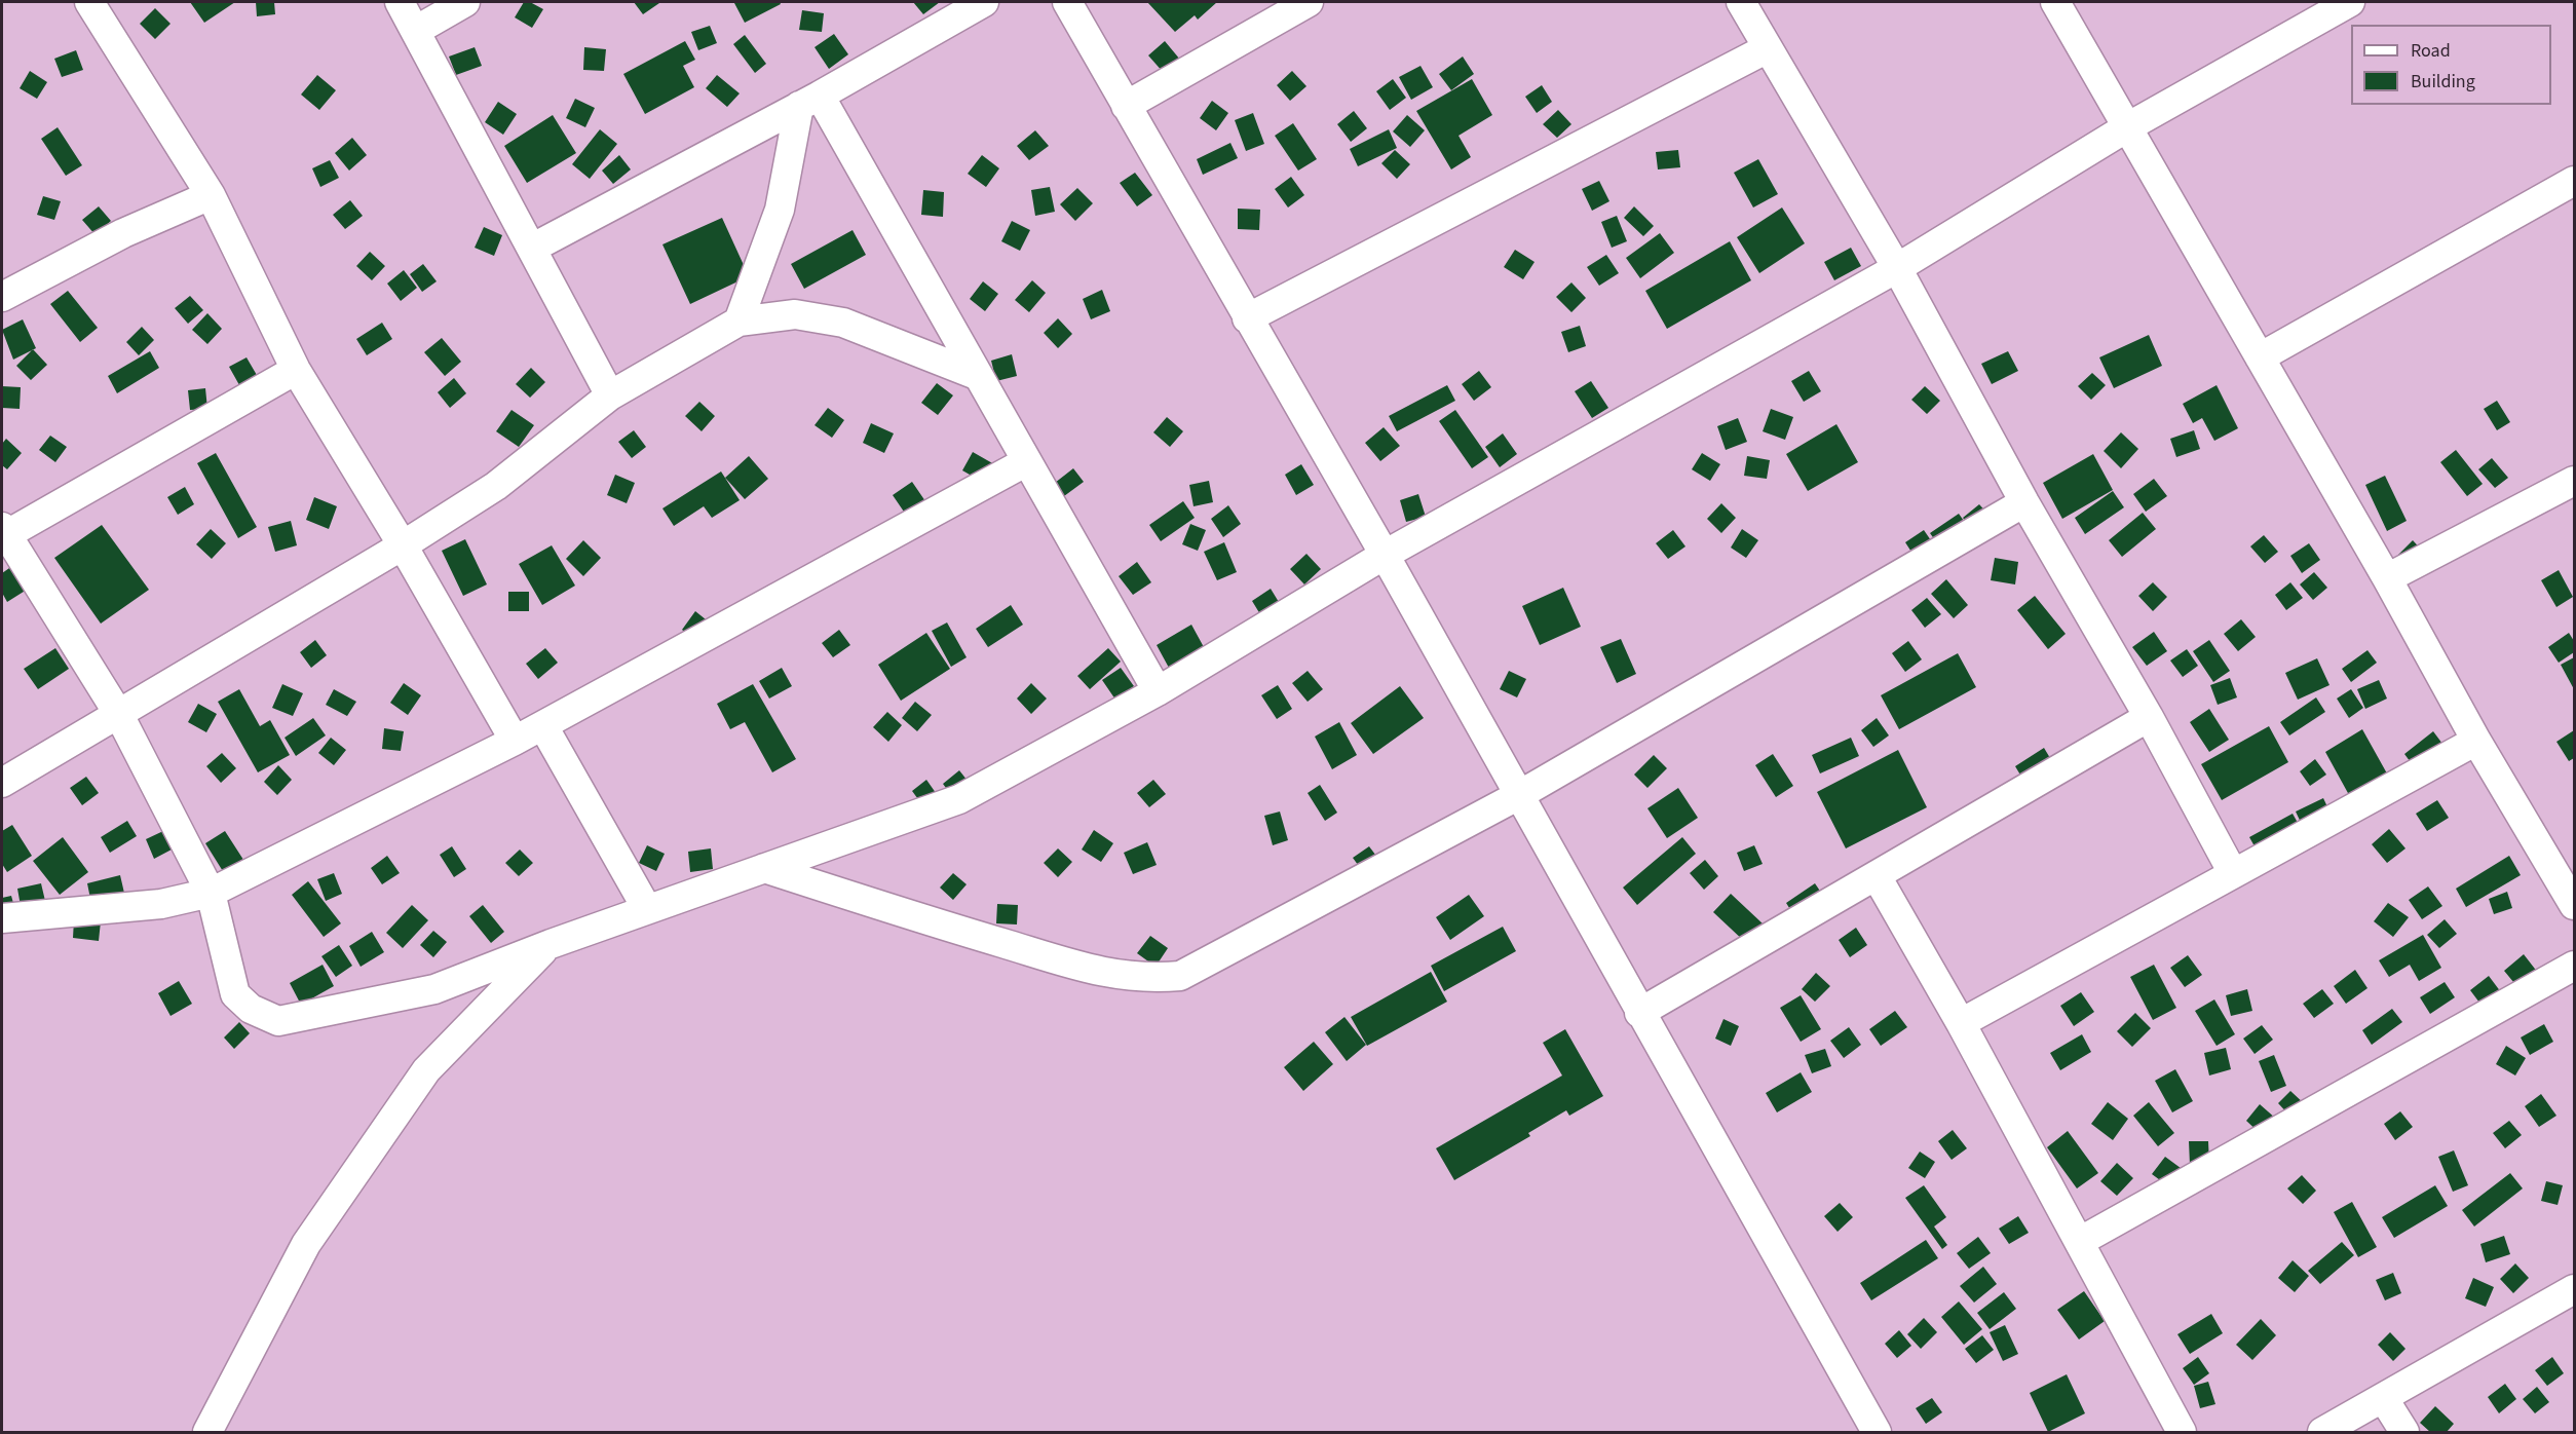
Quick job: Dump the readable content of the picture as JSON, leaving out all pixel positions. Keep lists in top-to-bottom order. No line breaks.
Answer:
{"legend":["Road","Building"]}
